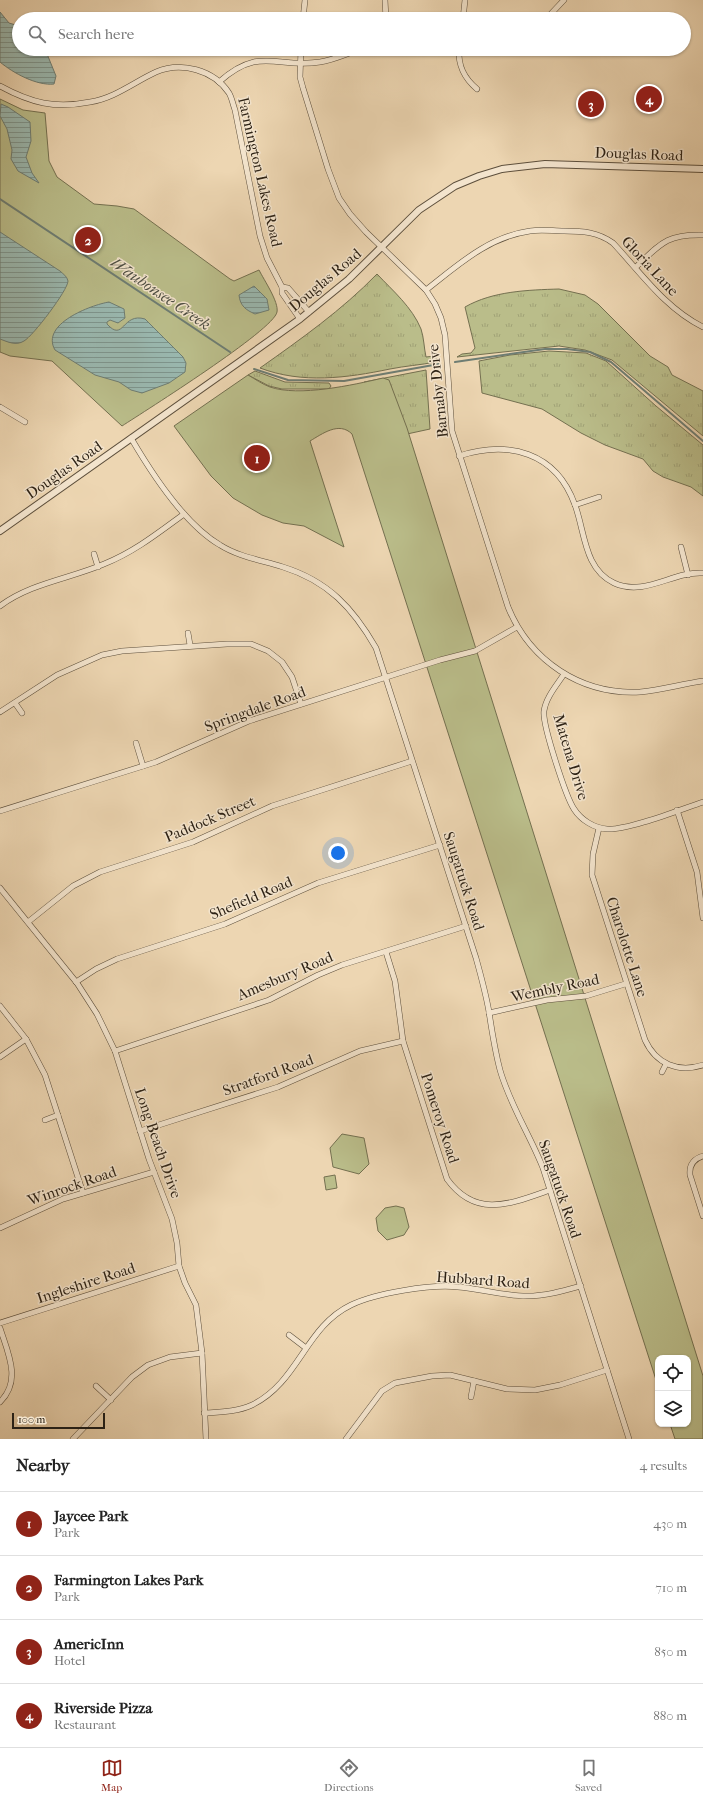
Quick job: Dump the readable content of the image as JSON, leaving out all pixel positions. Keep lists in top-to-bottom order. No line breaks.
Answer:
{"streets":{"street":["Douglas Road","Farmington Lakes Road","Gloria Lane","Barnaby Drive","Springdale Road","Matena Drive","Paddock Street","Saugatuck Road","Shefield Road","Charolotte Lane","Amesbury Road","Wembly Road","Stratford Road","Pomeroy Road","Long Beach Drive","Winrock Road","Hubbard Road","Ingleshire Road"]},"crossings":[["Douglas Road","Farmington Lakes Road"],["Douglas Road","Barnaby Drive"],["Douglas Road","Saugatuck Road"],["Gloria Lane","Barnaby Drive"],["Barnaby Drive","Springdale Road"],["Barnaby Drive","Matena Drive"],["Springdale Road","Saugatuck Road"],["Matena Drive","Charolotte Lane"],["Paddock Street","Saugatuck Road"],["Paddock Street","Long Beach Drive"],["Saugatuck Road","Shefield Road"],["Saugatuck Road","Amesbury Road"],["Saugatuck Road","Wembly Road"],["Saugatuck Road","Pomeroy Road"],["Saugatuck Road","Hubbard Road"],["Shefield Road","Long Beach Drive"],["Charolotte Lane","Wembly Road"],["Amesbury Road","Pomeroy Road"],["Amesbury Road","Long Beach Drive"],["Stratford Road","Pomeroy Road"],["Stratford Road","Long Beach Drive"],["Long Beach Drive","Winrock Road"],["Long Beach Drive","Hubbard Road"],["Long Beach Drive","Ingleshire Road"]],"water":["Waubonsee Creek"],"scale_bar":"100 m","page":{"search":"Search here","pins":["4","3","2","1"],"scale":"100 m","heading":["Nearby","4 results"],"list":[{"mark":"1","name":"Jaycee Park","note":"Park","value":"430 m"},{"mark":"2","name":"Farmington Lakes Park","note":"Park","value":"710 m"},{"mark":"3","name":"AmericInn","note":"Hotel","value":"850 m"},{"mark":"4","name":"Riverside Pizza","note":"Restaurant","value":"880 m"}],"nav":["Map","Directions","Saved"]}}
